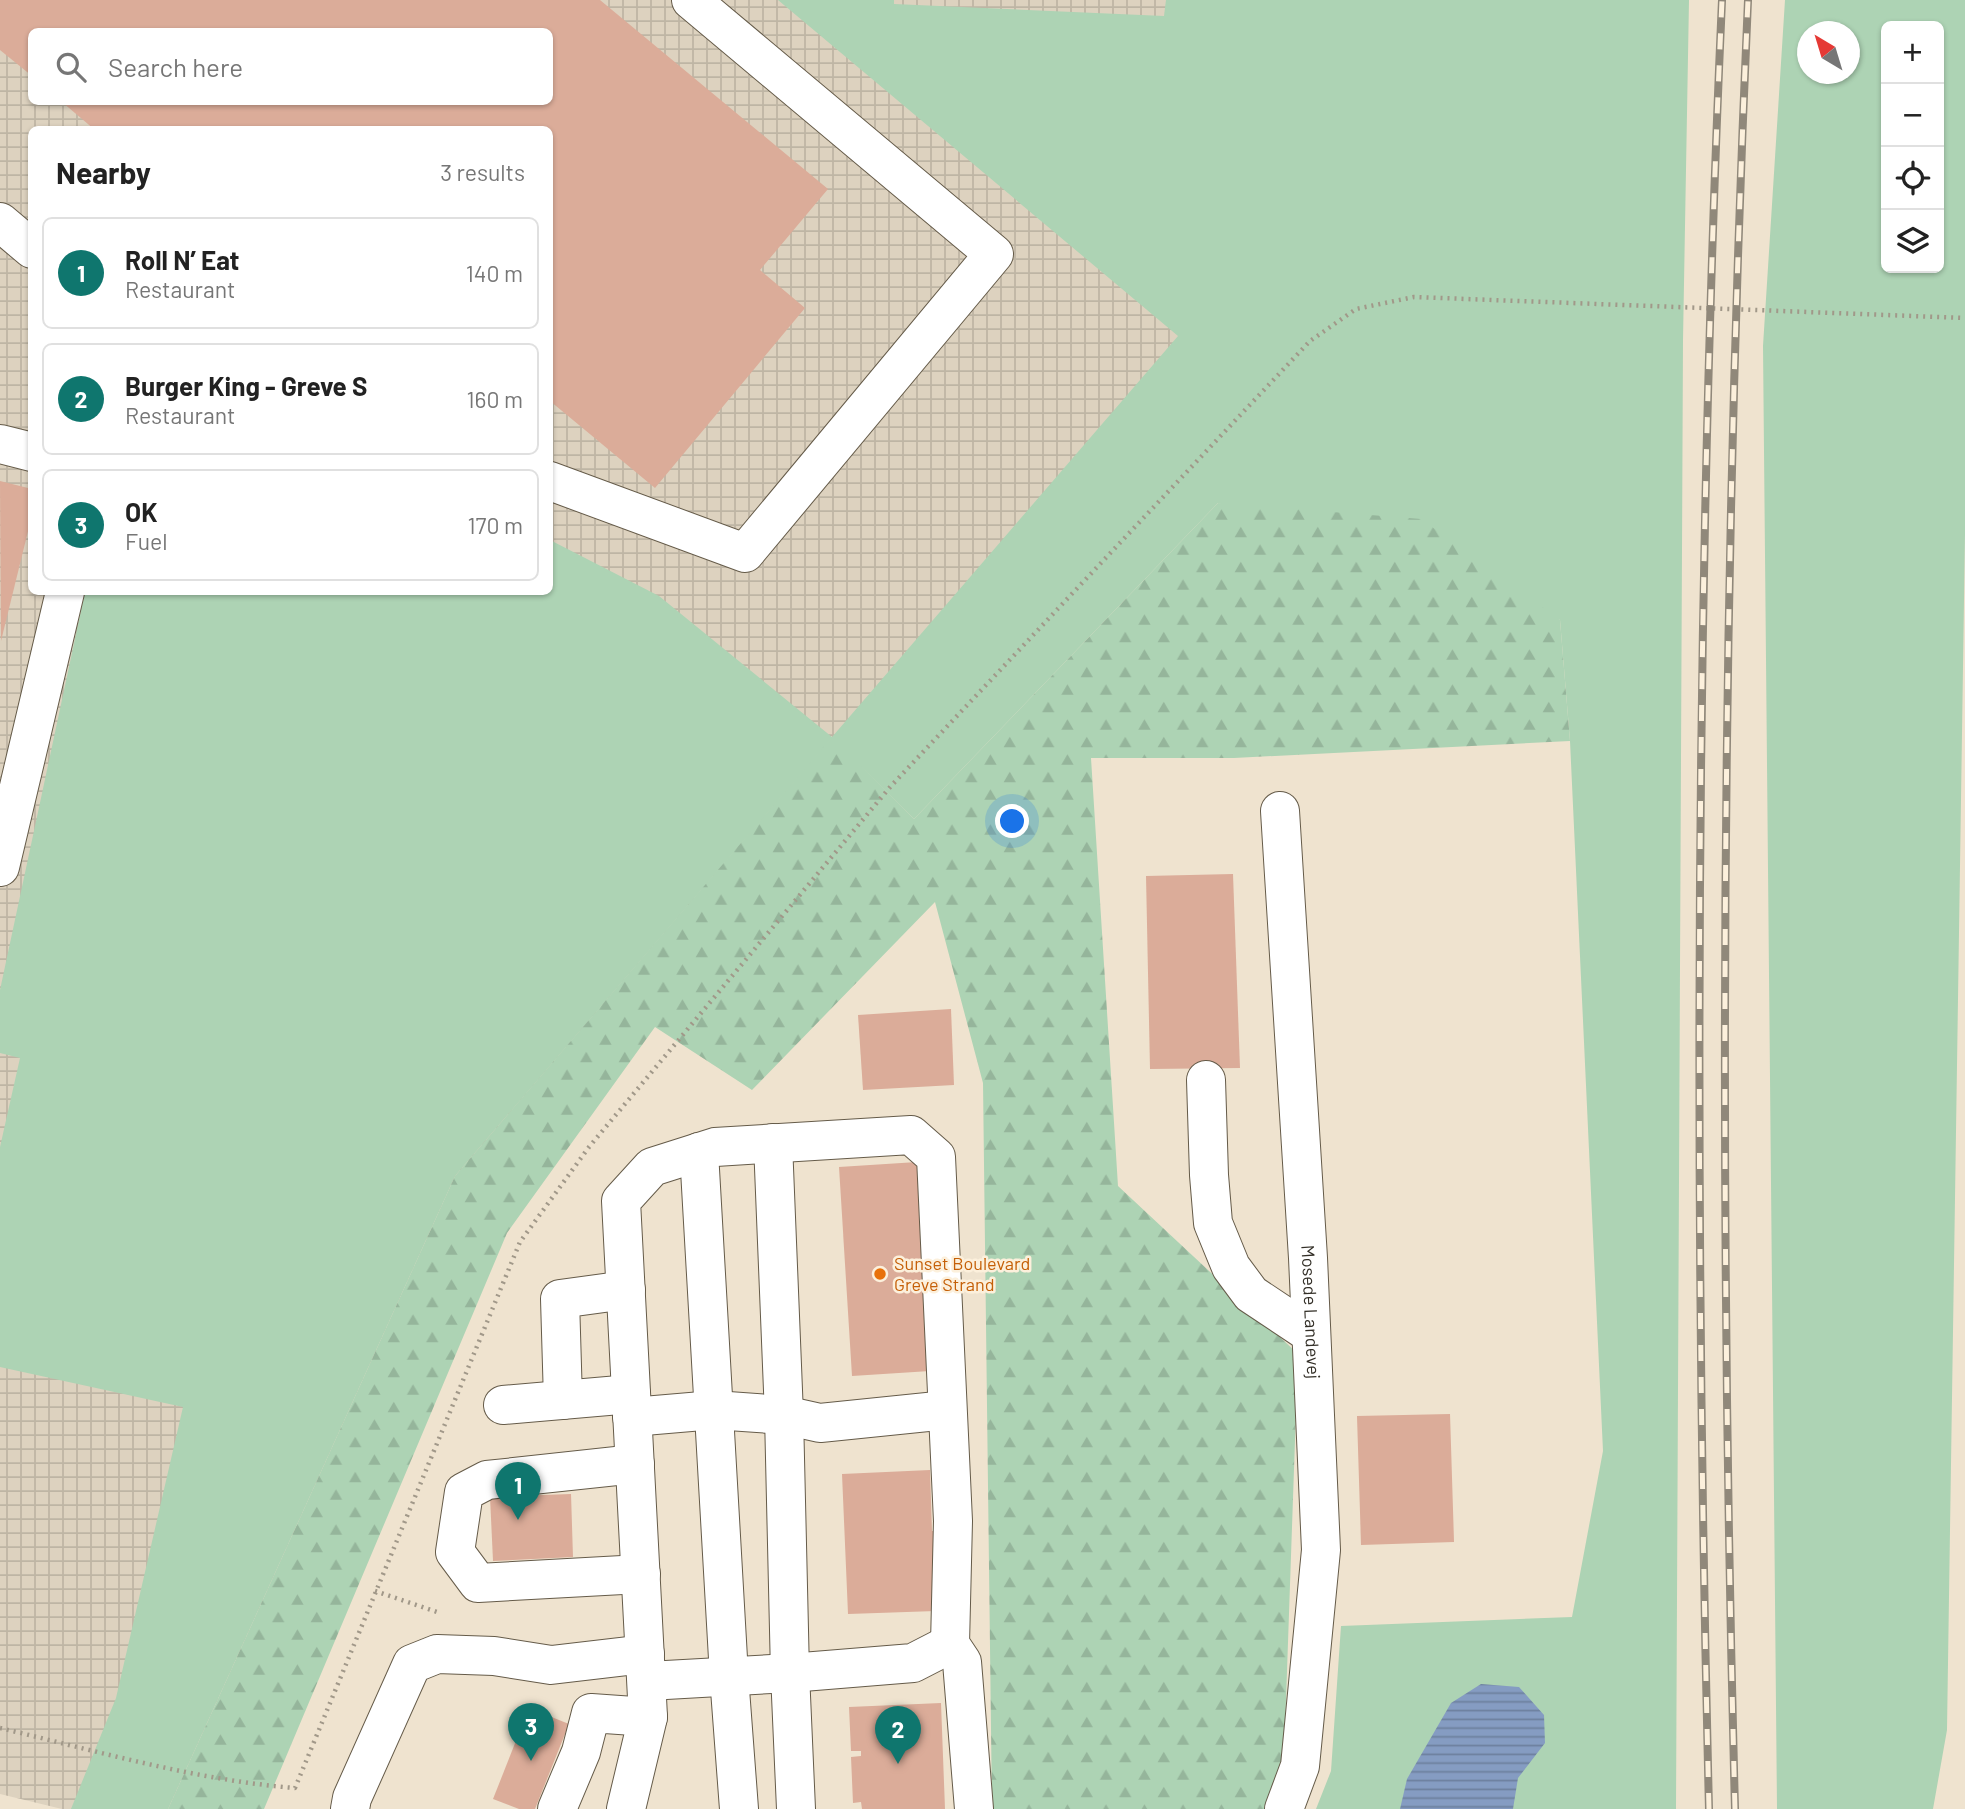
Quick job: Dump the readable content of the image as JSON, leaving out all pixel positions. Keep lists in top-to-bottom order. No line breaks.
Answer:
{"streets":{"lane":["Mosede Landevej"]},"places":["Sunset Boulevard Greve Strand"],"north":"top left","page":{"map_buttons":["+","−"],"search":"Search here","heading":["Nearby","3 results"],"list":[{"mark":"1","name":"Roll N’ Eat","note":"Restaurant","value":"140 m"},{"mark":"2","name":"Burger King - Greve S","note":"Restaurant","value":"160 m"},{"mark":"3","name":"OK","note":"Fuel","value":"170 m"}],"pins":["1","3","2"]}}
